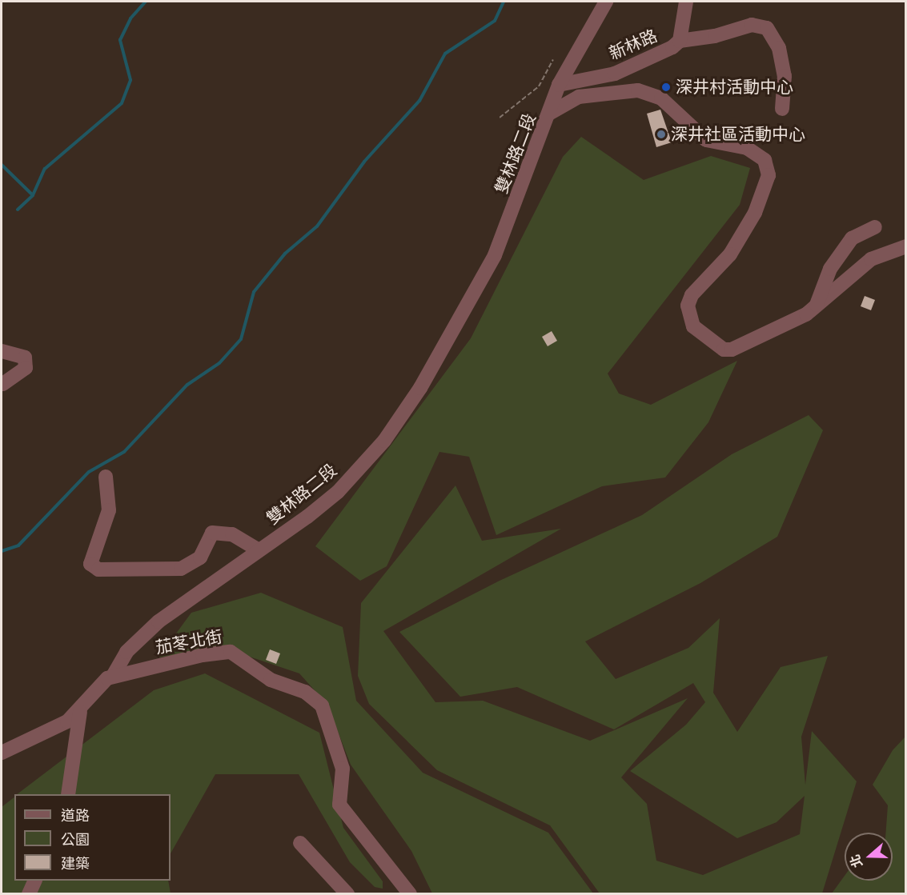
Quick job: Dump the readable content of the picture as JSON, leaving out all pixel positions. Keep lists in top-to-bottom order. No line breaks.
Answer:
{"streets":{"street":["新林路","雙林路二段","茄苳北街"]},"crossings":[["新林路","雙林路二段"],["雙林路二段","茄苳北街"]],"places":["深井村活動中心","深井社區活動中心"],"legend":["道路","公園","建築"],"north":"left"}
